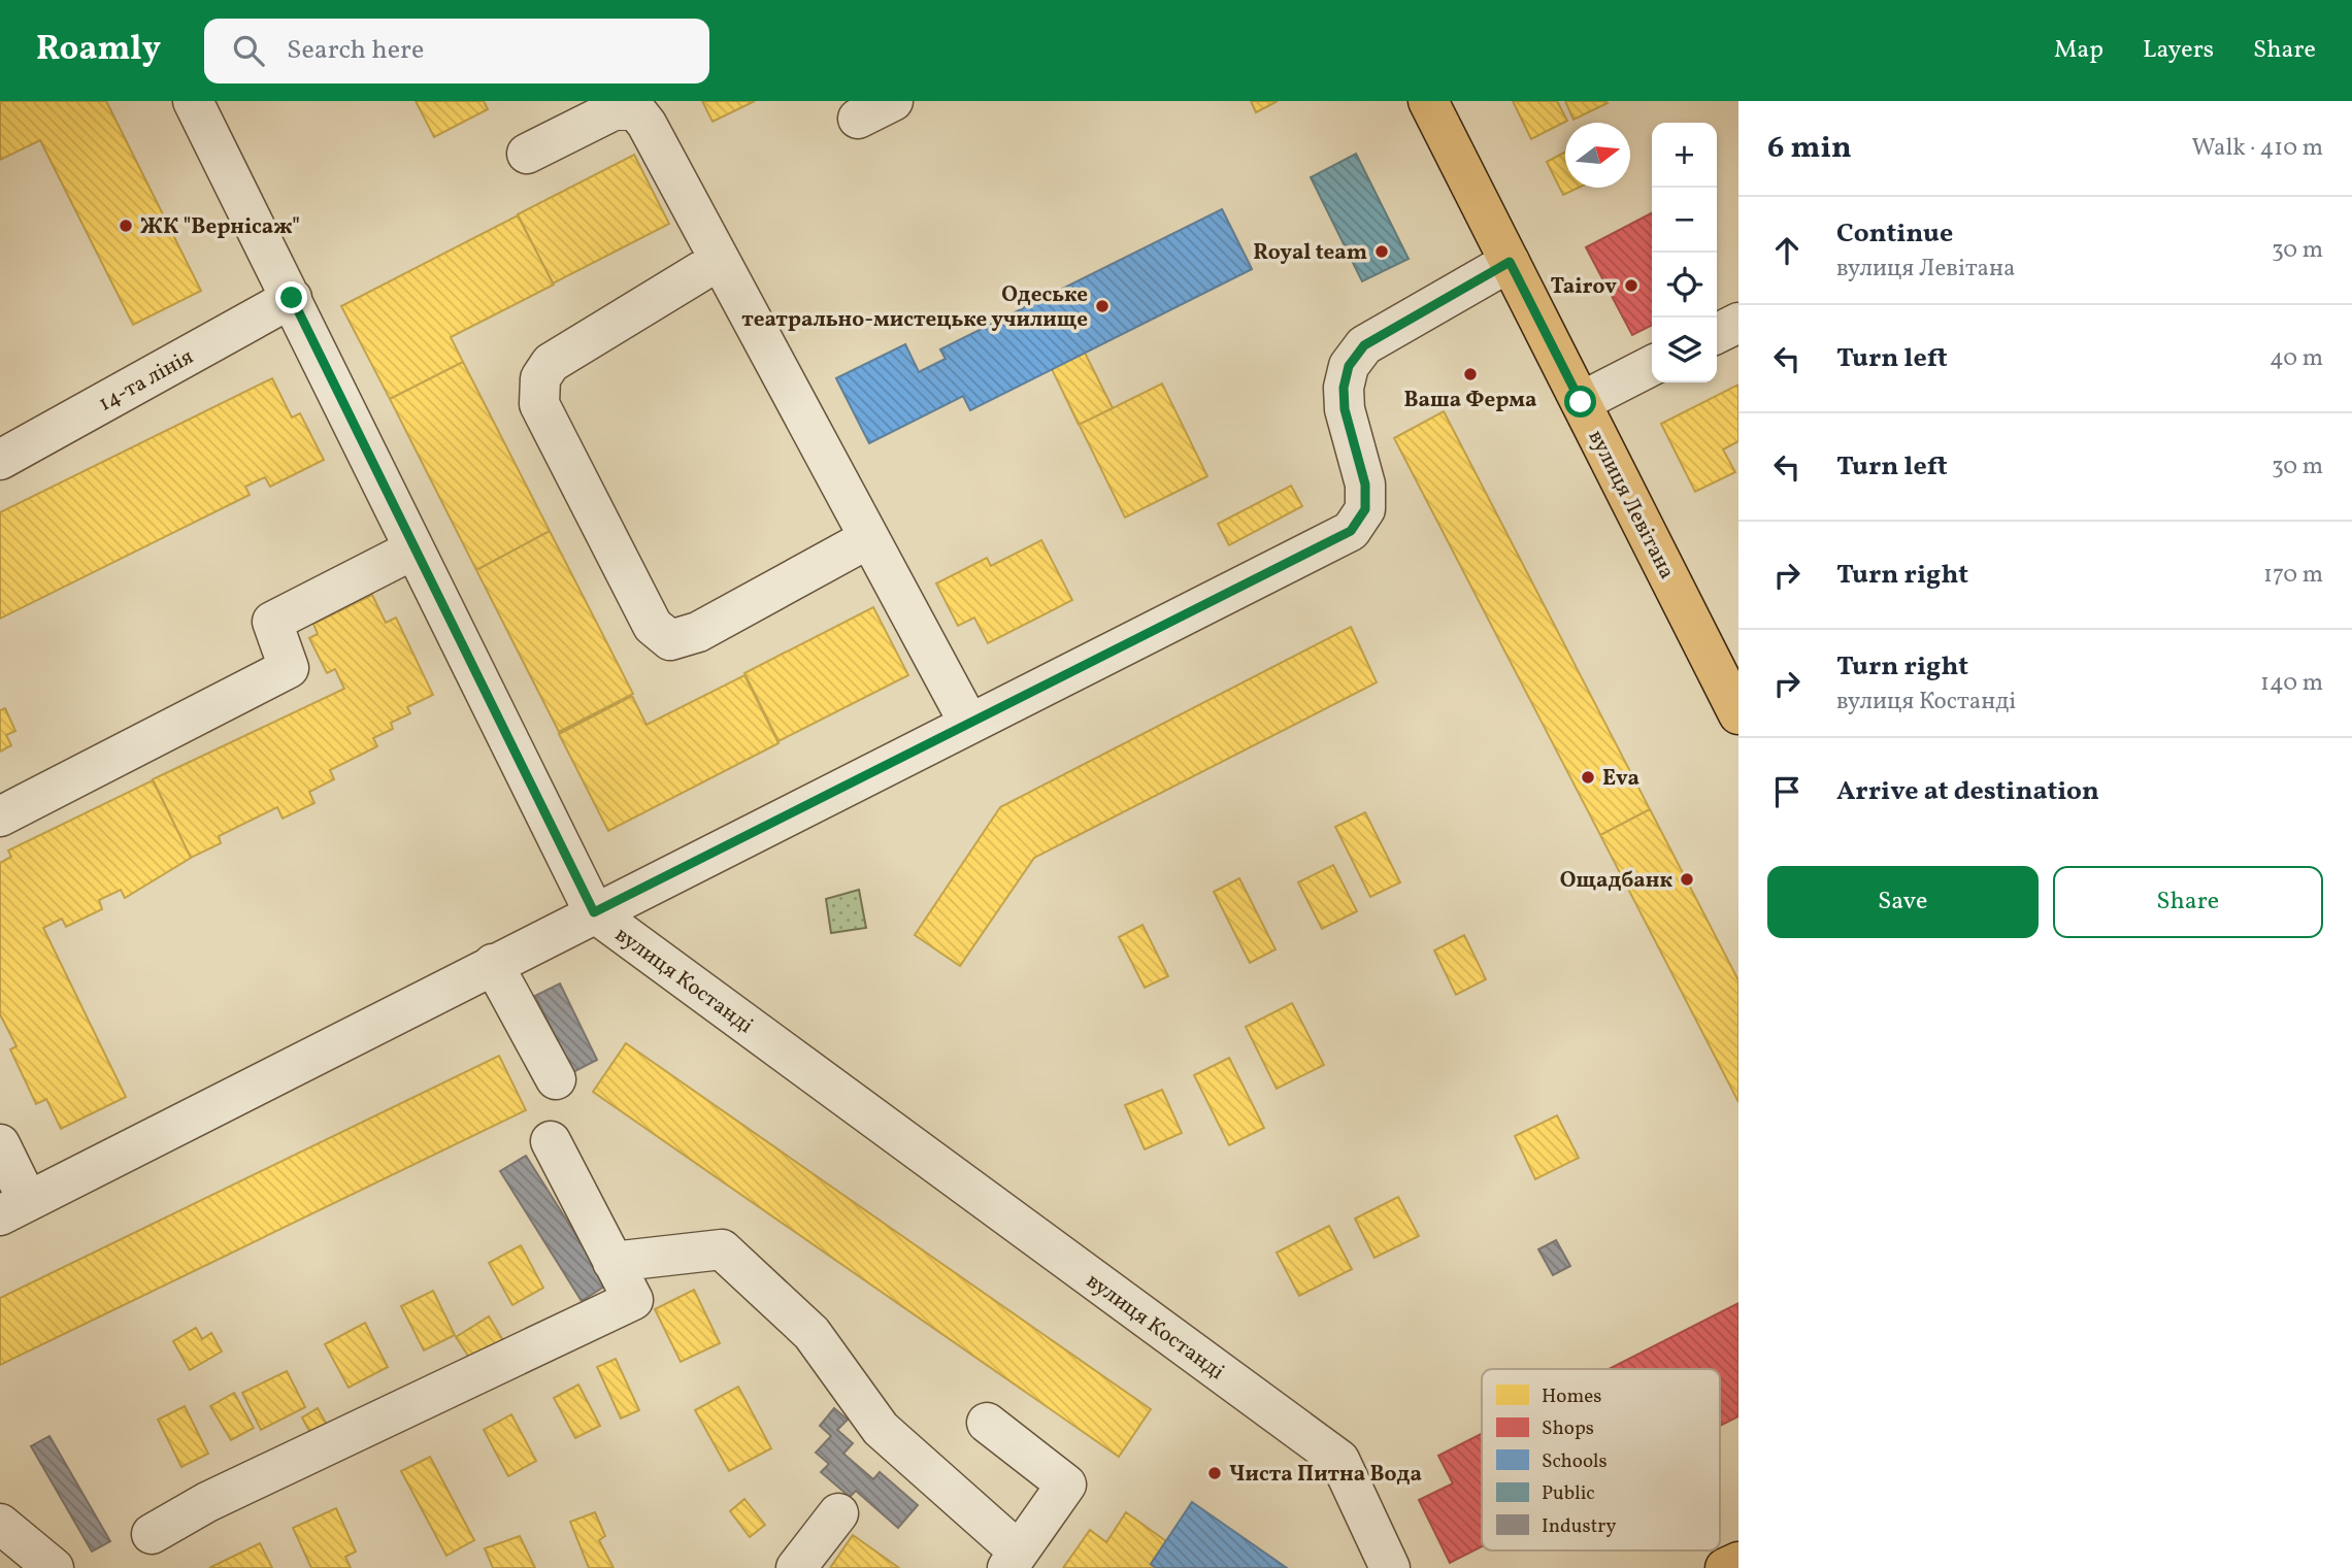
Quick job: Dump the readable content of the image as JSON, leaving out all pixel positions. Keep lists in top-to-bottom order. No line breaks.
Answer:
{"streets":{"main road":["вулиця Левітана"],"street":["14-та лінія","вулиця Костанді"]},"crossings":[["14-та лінія","вулиця Костанді"]],"places":["ЖК \"Вернісаж\"","Royal team","Tairov","Одеське театрально-мистецьке училище","Ваша Ферма","Eva","Ощадбанк","Чиста Питна Вода"],"legend":["Homes","Shops","Schools","Public","Industry"],"north":"right","page":{"header":"Roamly","search":"Search here","nav":["Map","Layers","Share"],"heading":["6 min","Walk · 410 m"],"map_buttons":["+","−"],"list":[["Continue","вулиця Левітана","30 m"],["Turn left","40 m"],["Turn left","30 m"],["Turn right","170 m"],["Turn right","вулиця Костанді","140 m"],"Arrive at destination"],"buttons":["Save","Share"]}}
